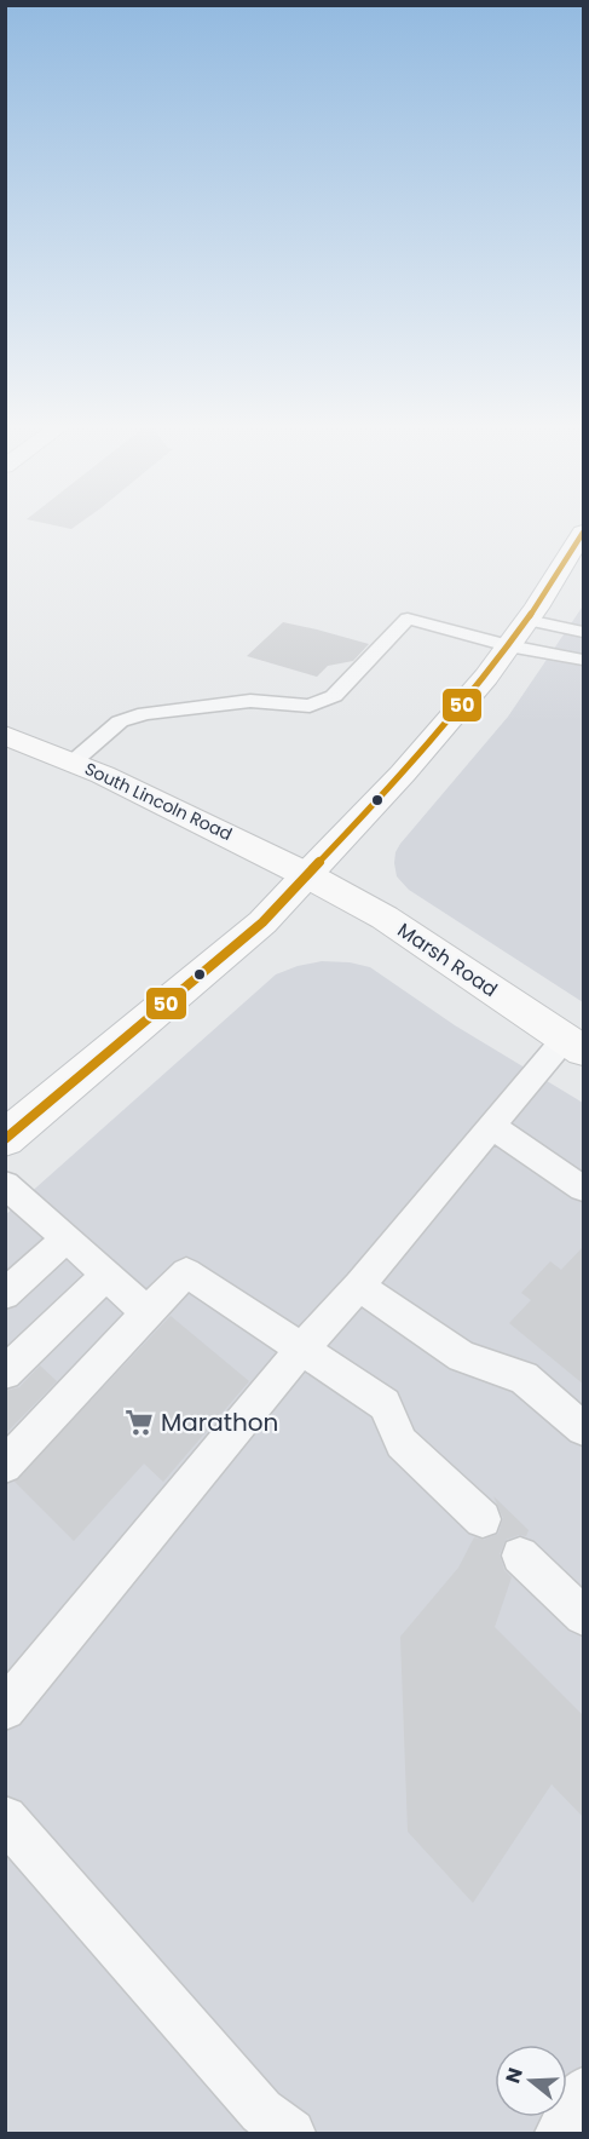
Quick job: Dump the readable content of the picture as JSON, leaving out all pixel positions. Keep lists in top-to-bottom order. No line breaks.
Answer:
{"streets":{"main road":["South Lincoln Road","Marsh Road"]},"crossings":[["South Lincoln Road","Marsh Road"]],"places":{"supermarket":["Marathon"]},"lines":["transit line 50"],"north":"left"}
